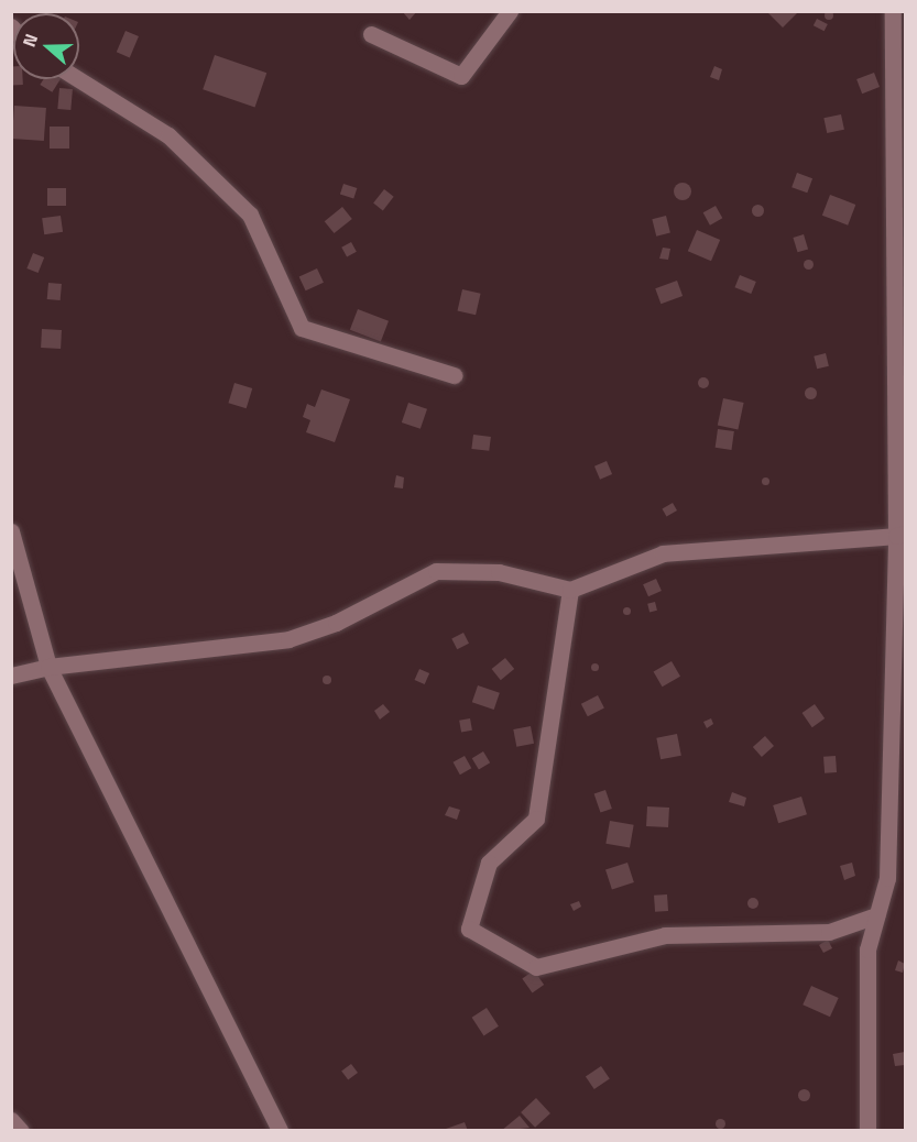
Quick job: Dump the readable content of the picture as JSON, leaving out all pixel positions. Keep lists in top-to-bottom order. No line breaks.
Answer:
{"north":"left"}
